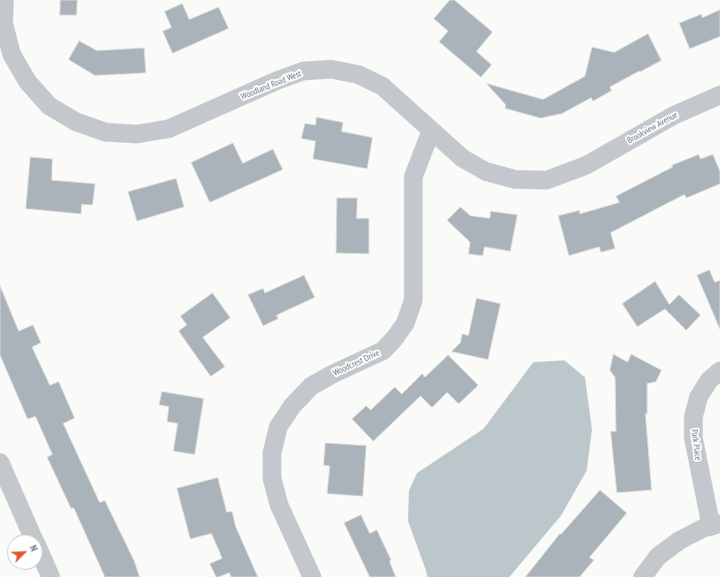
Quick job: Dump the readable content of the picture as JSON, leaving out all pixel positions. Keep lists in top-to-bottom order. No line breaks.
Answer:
{"streets":{"street":["Woodland Road West","Brookview Avenue","Woodcrest Drive","Park Place"]},"crossings":[["Woodland Road West","Brookview Avenue"],["Woodland Road West","Woodcrest Drive"]],"north":"top right"}
